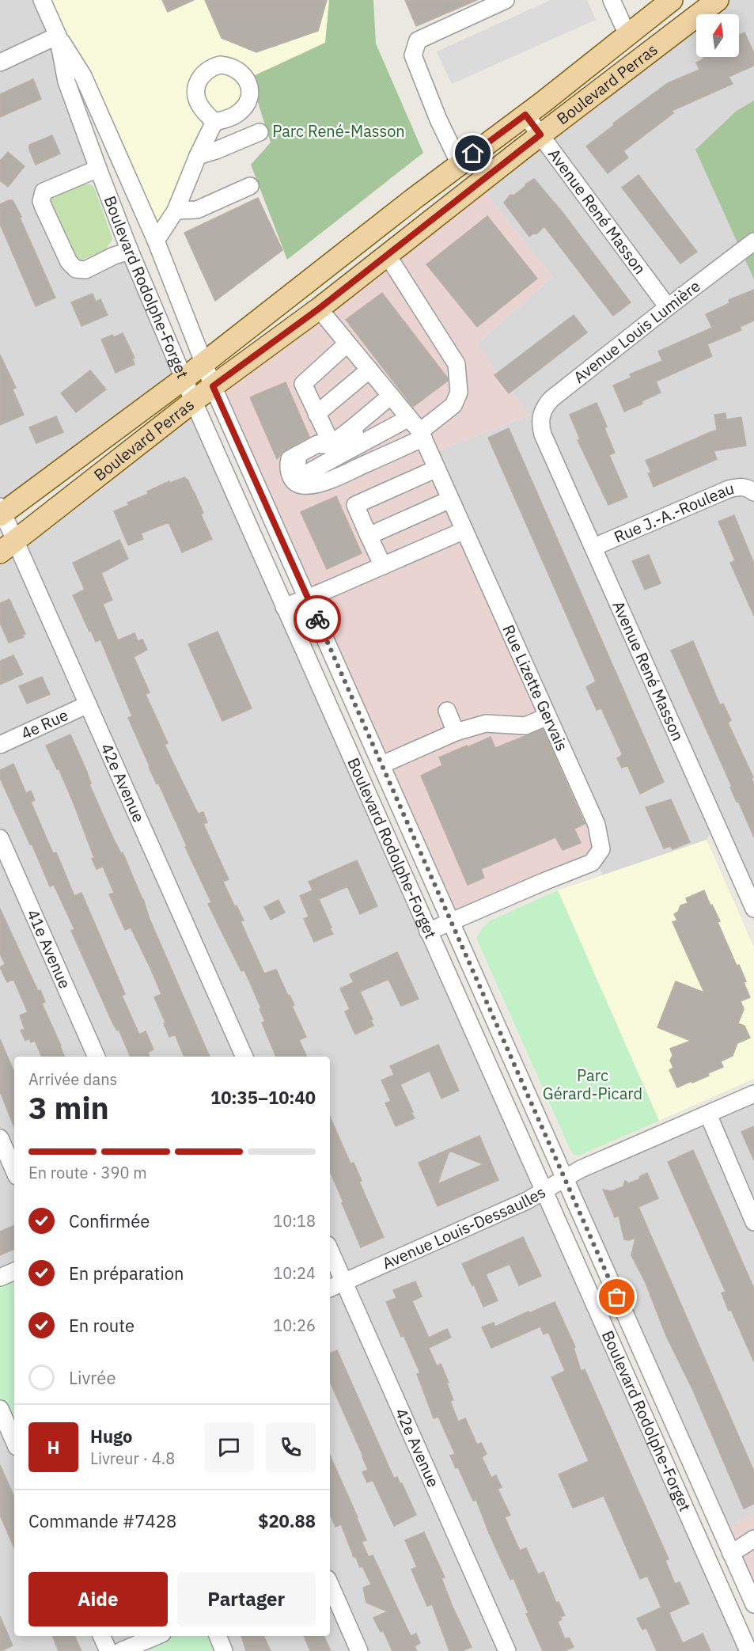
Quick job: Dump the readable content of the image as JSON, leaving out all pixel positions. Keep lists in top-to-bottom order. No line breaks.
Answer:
{"streets":{"main road":["Boulevard Perras"],"street":["Avenue René Masson","Boulevard Rodolphe-Forget","Avenue Louis Lumière","Rue J.-A.-Rouleau","Rue Lizette Gervais","4e Rue","42e Avenue","41e Avenue","Avenue Louis-Dessaulles"]},"crossings":[["Boulevard Perras","Avenue René Masson"],["Boulevard Perras","Boulevard Rodolphe-Forget"],["Boulevard Perras","Rue Lizette Gervais"],["Boulevard Perras","42e Avenue"],["Avenue René Masson","Avenue Louis Lumière"],["Avenue René Masson","Rue J.-A.-Rouleau"],["Boulevard Rodolphe-Forget","Rue Lizette Gervais"],["Boulevard Rodolphe-Forget","Avenue Louis-Dessaulles"],["4e Rue","42e Avenue"],["42e Avenue","Avenue Louis-Dessaulles"]],"parks":["Parc René-Masson","Parc Gérard-Picard"],"north":"top","page":{"heading":["3 min","Arrivée dans","10:35–10:40"],"panel":["Hugo","Livreur · 4.8","Commande #7428","$20.88"],"bar":"En route · 390 m","list":[["Confirmée","10:18"],["En préparation","10:24"],["En route","10:26"],"Livrée"],"round":"H","buttons":["Aide","Partager"]}}
